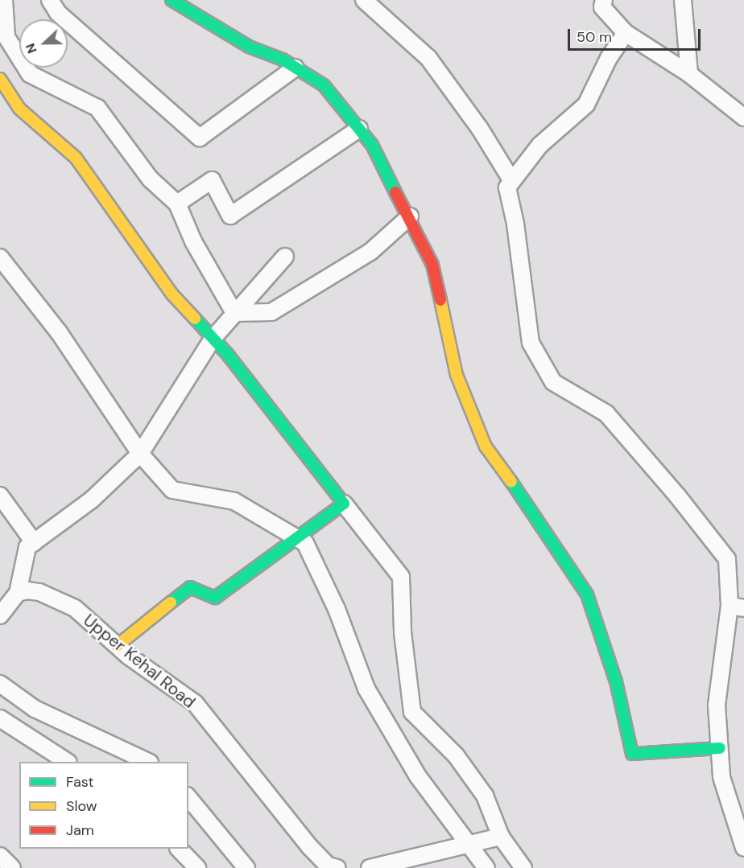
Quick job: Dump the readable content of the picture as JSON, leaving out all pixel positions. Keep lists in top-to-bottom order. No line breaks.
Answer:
{"streets":{"street":["Upper Kehal Road"]},"legend":["Fast","Slow","Jam"],"scale_bar":"50 m","north":"left"}
